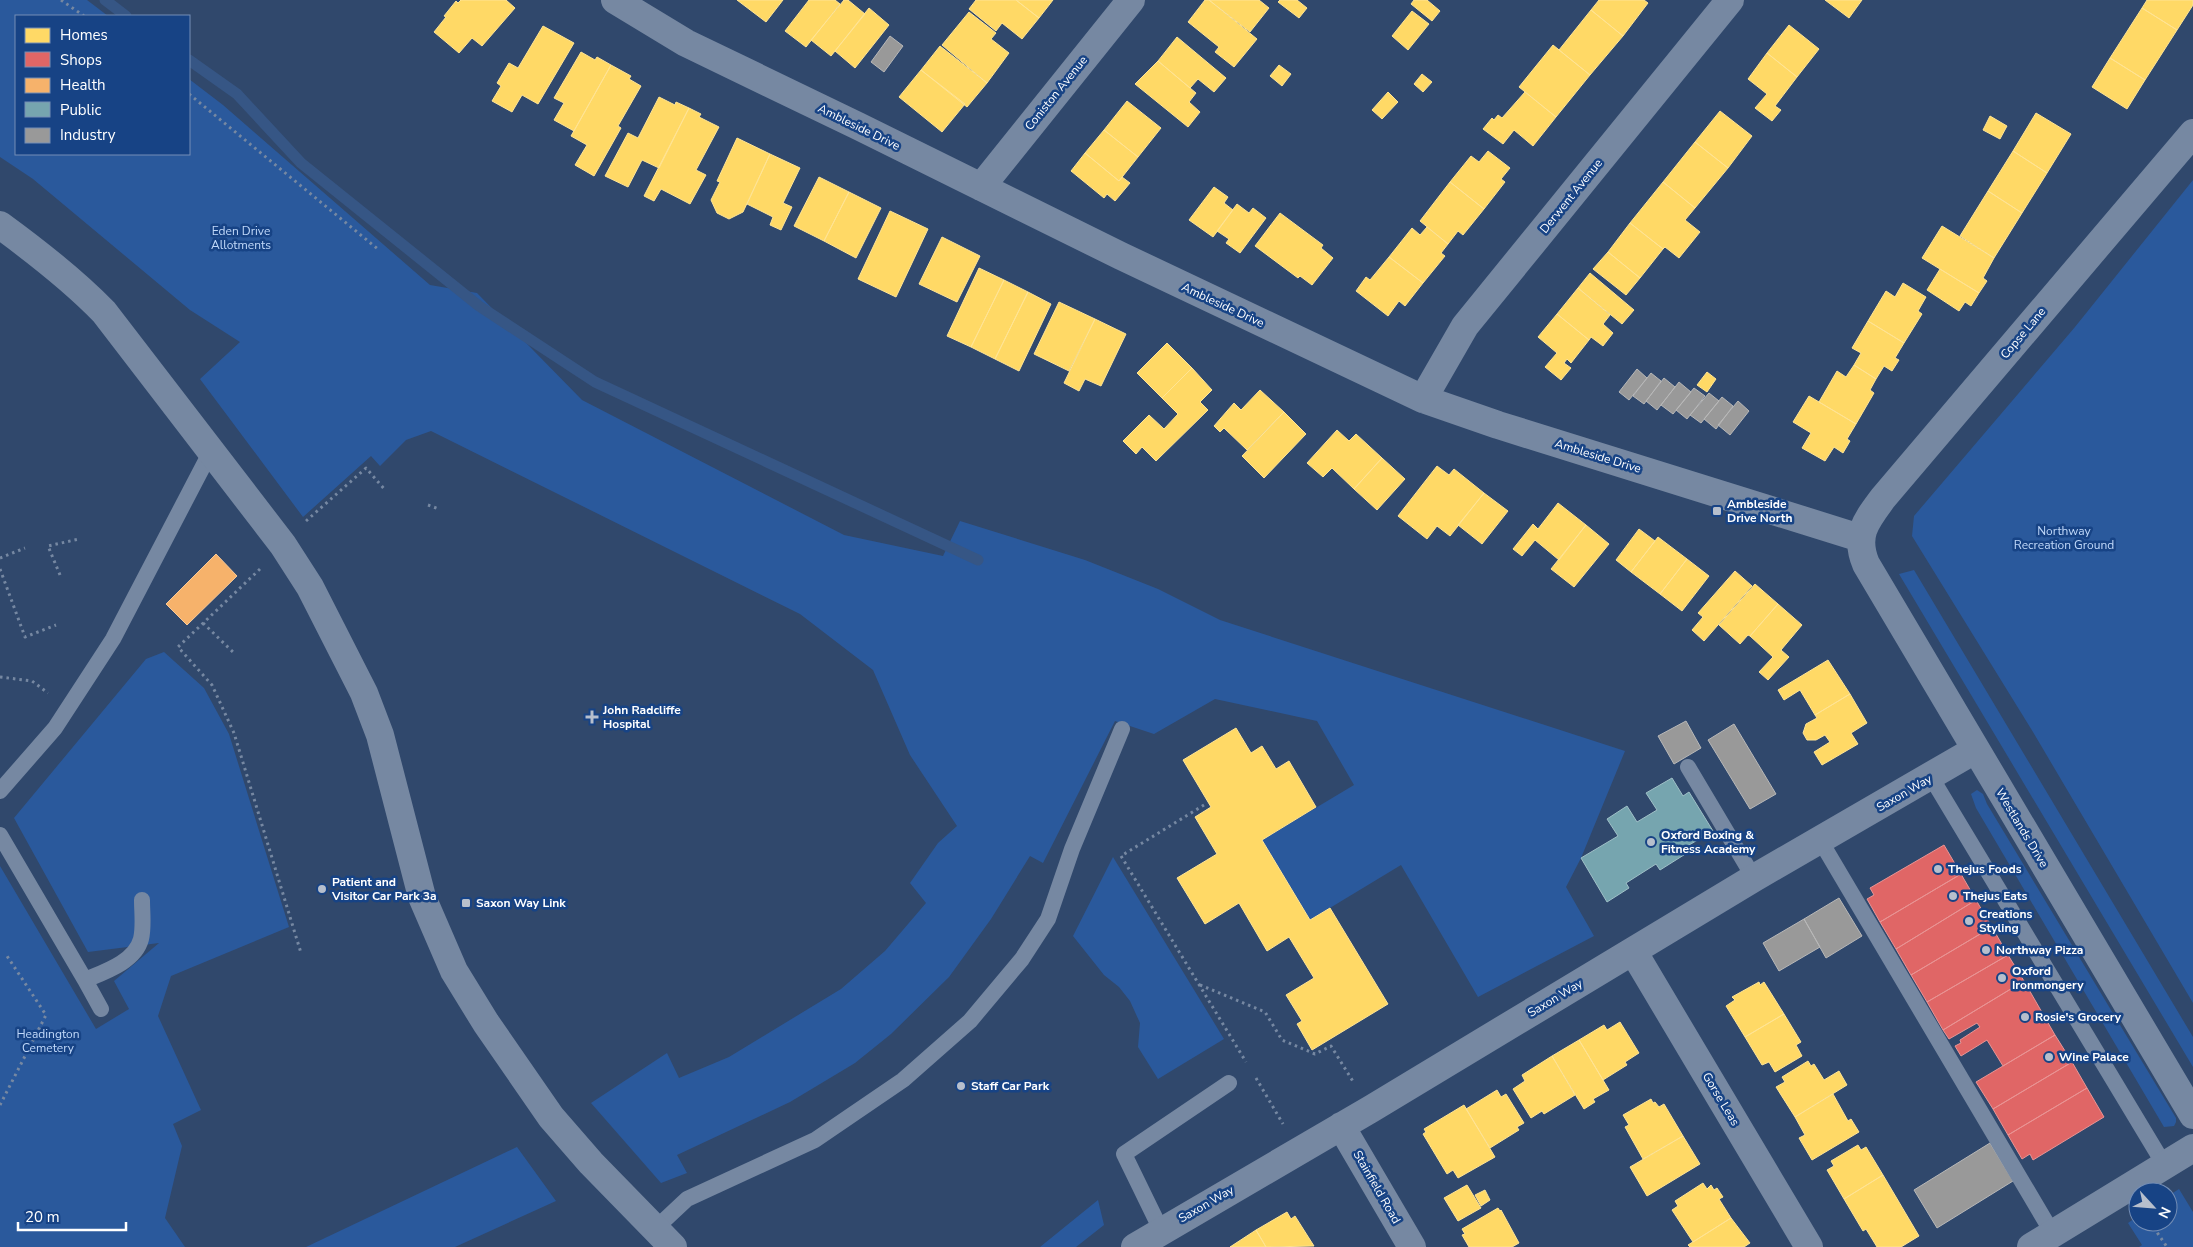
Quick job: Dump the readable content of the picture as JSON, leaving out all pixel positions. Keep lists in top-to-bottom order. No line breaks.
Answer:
{"streets":{"street":["Coniston Avenue","Ambleside Drive","Derwent Avenue","Copse Lane","Saxon Way","Westlands Drive","Gorse Leas","Stainfield Road"]},"crossings":[["Coniston Avenue","Ambleside Drive"],["Ambleside Drive","Derwent Avenue"],["Ambleside Drive","Copse Lane"],["Ambleside Drive","Westlands Drive"],["Copse Lane","Westlands Drive"],["Saxon Way","Westlands Drive"],["Saxon Way","Gorse Leas"],["Saxon Way","Stainfield Road"]],"parks":["Eden Drive Allotments","Northway Recreation Ground","Headington Cemetery"],"places":{"transit":["Ambleside Drive North","Saxon Way Link"],"health":["John Radcliffe Hospital"],"other":["Oxford Boxing & Fitness Academy","Thejus Foods","Patient and Visitor Car Park 3a","Thejus Eats","Creations Styling","Northway Pizza","Oxford Ironmongery","Rosie's Grocery","Wine Palace","Staff Car Park"]},"legend":["Homes","Shops","Health","Public","Industry"],"scale_bar":"20 m","north":"bottom right"}
